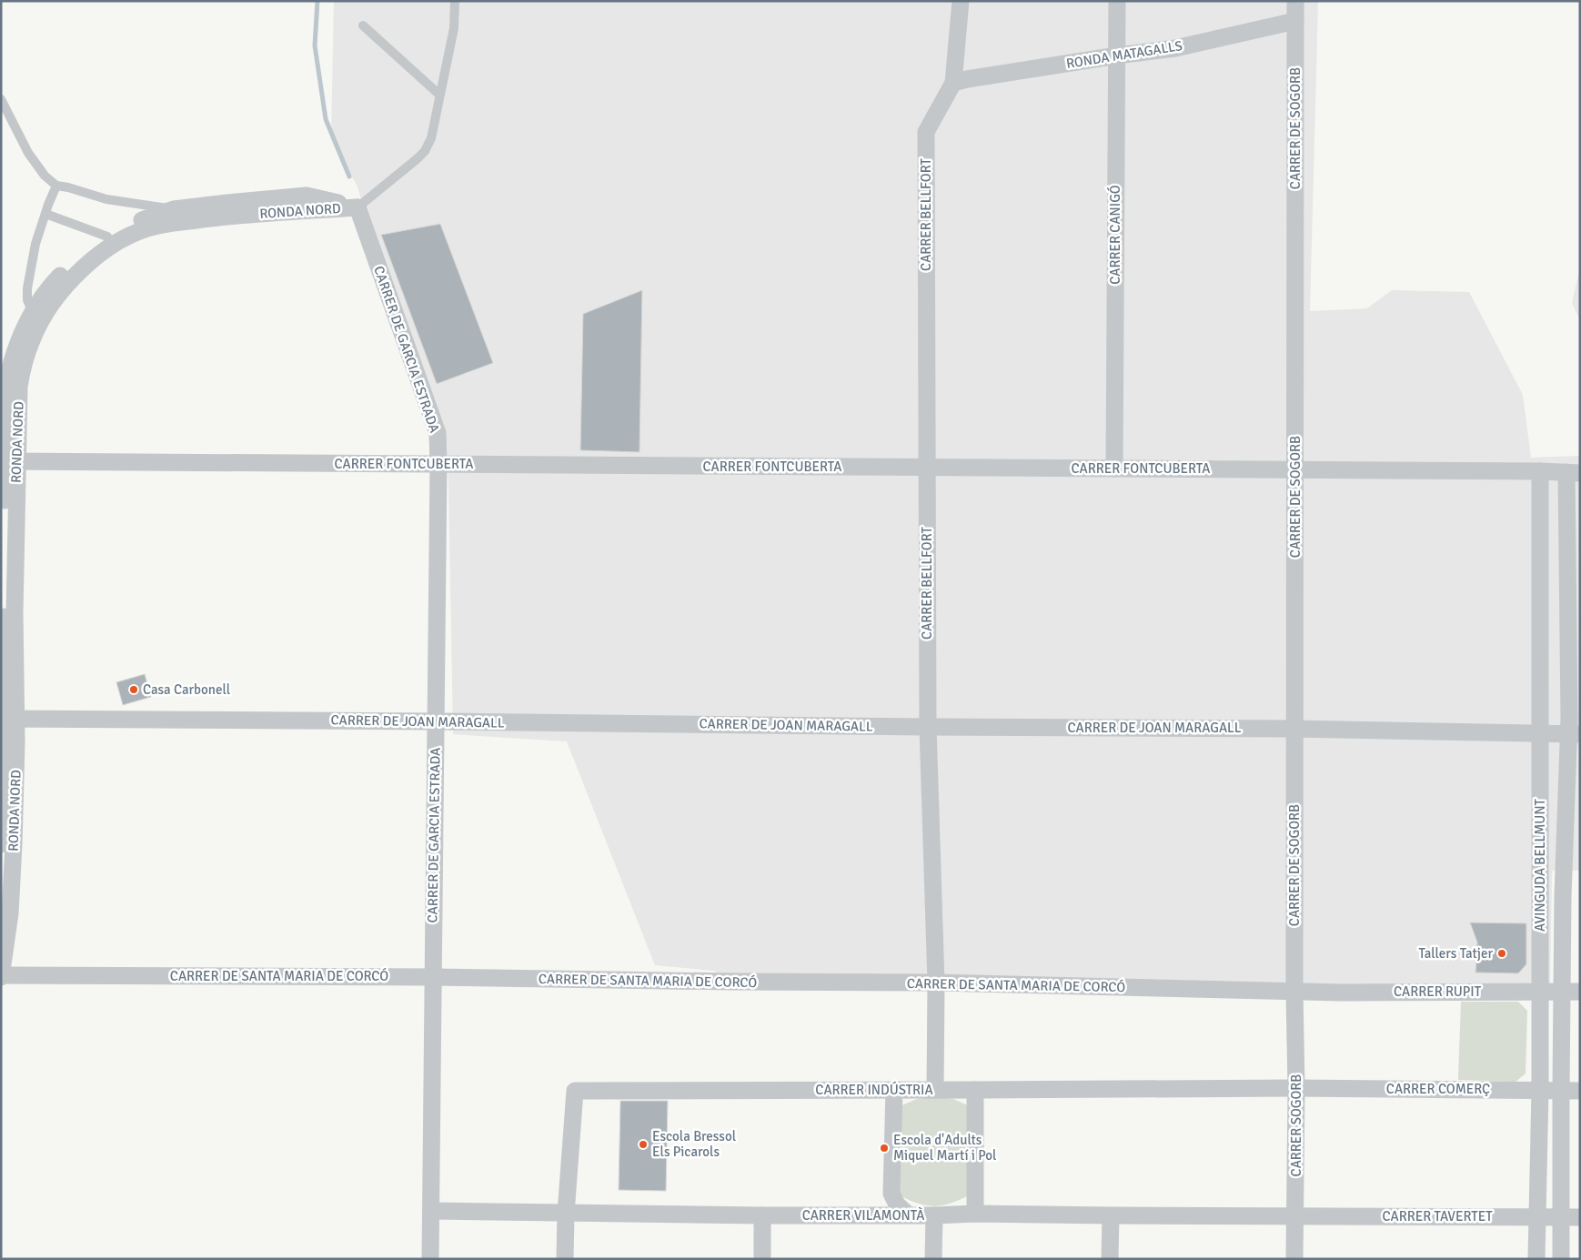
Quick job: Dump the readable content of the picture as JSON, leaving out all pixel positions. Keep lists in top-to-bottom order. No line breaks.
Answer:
{"streets":{"street":["RONDA MATAGALLS","CARRER DE SOGORB","RONDA NORD","CARRER BELLFORT","CARRER CANIGÓ","CARRER DE GARCIA ESTRADA","CARRER FONTCUBERTA","CARRER DE JOAN MARAGALL","AVINGUDA BELLMUNT","CARRER DE SANTA MARIA DE CORCÓ","CARRER RUPIT","CARRER COMERÇ","CARRER INDÚSTRIA","CARRER SOGORB","CARRER VILAMONTÀ","CARRER TAVERTET"]},"crossings":[["RONDA MATAGALLS","CARRER DE SOGORB"],["RONDA MATAGALLS","CARRER BELLFORT"],["RONDA MATAGALLS","CARRER CANIGÓ"],["CARRER DE SOGORB","CARRER FONTCUBERTA"],["CARRER DE SOGORB","CARRER DE JOAN MARAGALL"],["CARRER DE SOGORB","CARRER DE SANTA MARIA DE CORCÓ"],["CARRER DE SOGORB","CARRER RUPIT"],["CARRER DE SOGORB","CARRER SOGORB"],["RONDA NORD","CARRER DE GARCIA ESTRADA"],["RONDA NORD","CARRER FONTCUBERTA"],["RONDA NORD","CARRER DE JOAN MARAGALL"],["RONDA NORD","CARRER DE SANTA MARIA DE CORCÓ"],["CARRER BELLFORT","CARRER FONTCUBERTA"],["CARRER BELLFORT","CARRER DE JOAN MARAGALL"],["CARRER BELLFORT","CARRER DE SANTA MARIA DE CORCÓ"],["CARRER BELLFORT","CARRER INDÚSTRIA"],["CARRER CANIGÓ","CARRER FONTCUBERTA"],["CARRER DE GARCIA ESTRADA","CARRER FONTCUBERTA"],["CARRER DE GARCIA ESTRADA","CARRER DE JOAN MARAGALL"],["CARRER DE GARCIA ESTRADA","CARRER DE SANTA MARIA DE CORCÓ"],["CARRER DE GARCIA ESTRADA","CARRER VILAMONTÀ"],["CARRER FONTCUBERTA","AVINGUDA BELLMUNT"],["CARRER DE JOAN MARAGALL","AVINGUDA BELLMUNT"],["AVINGUDA BELLMUNT","CARRER RUPIT"],["AVINGUDA BELLMUNT","CARRER COMERÇ"],["AVINGUDA BELLMUNT","CARRER TAVERTET"],["CARRER DE SANTA MARIA DE CORCÓ","CARRER RUPIT"],["CARRER DE SANTA MARIA DE CORCÓ","CARRER SOGORB"],["CARRER RUPIT","CARRER SOGORB"],["CARRER COMERÇ","CARRER INDÚSTRIA"],["CARRER COMERÇ","CARRER SOGORB"],["CARRER INDÚSTRIA","CARRER SOGORB"],["CARRER INDÚSTRIA","CARRER VILAMONTÀ"],["CARRER SOGORB","CARRER VILAMONTÀ"],["CARRER SOGORB","CARRER TAVERTET"],["CARRER VILAMONTÀ","CARRER TAVERTET"]],"places":["Casa Carbonell","Tallers Tatjer","Escola Bressol Els Picarols","Escola d'Adults Miquel Martí i Pol"]}
